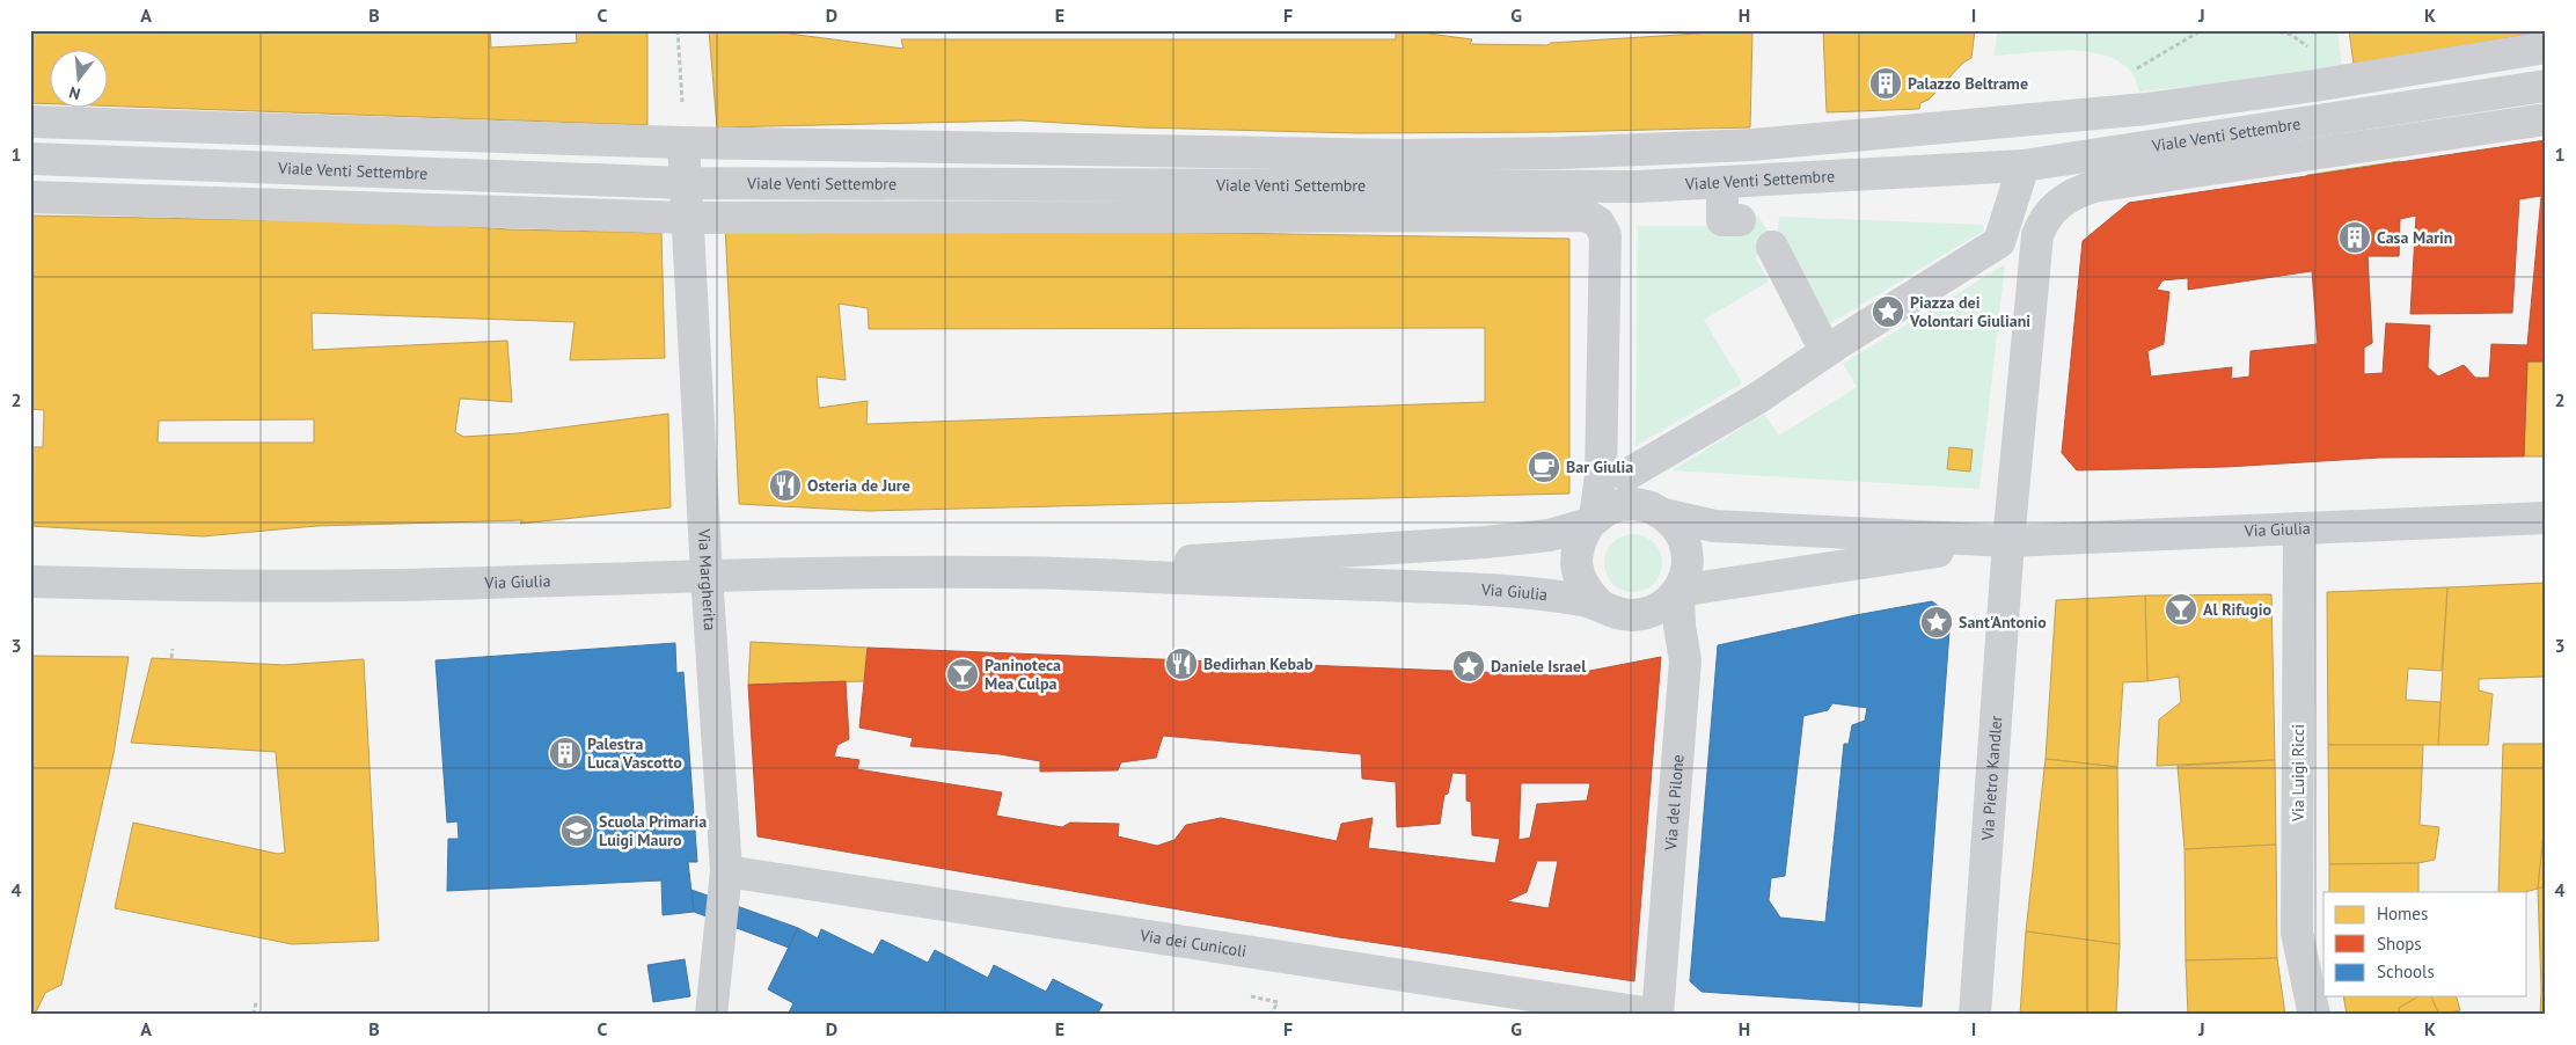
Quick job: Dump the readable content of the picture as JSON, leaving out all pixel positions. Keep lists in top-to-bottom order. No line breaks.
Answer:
{"streets":{"street":["Viale Venti Settembre","Via Giulia","Via Margherita","Via Luigi Ricci","Via Pietro Kandler","Via del Pilone","Via dei Cunicoli"]},"crossings":[["Viale Venti Settembre","Via Giulia"],["Viale Venti Settembre","Via Margherita"],["Viale Venti Settembre","Via Pietro Kandler"],["Viale Venti Settembre","Via del Pilone"],["Via Giulia","Via Margherita"],["Via Giulia","Via Luigi Ricci"],["Via Giulia","Via Pietro Kandler"],["Via Giulia","Via del Pilone"],["Via Margherita","Via dei Cunicoli"],["Via del Pilone","Via dei Cunicoli"]],"places":{"building":["Palazzo Beltrame","Casa Marin","Palestra Luca Vascotto"],"place":["Piazza dei Volontari Giuliani","Sant'Antonio","Daniele Israel"],"cafe":["Bar Giulia"],"restaurant":["Osteria de Jure","Bedirhan Kebab"],"bar":["Al Rifugio","Paninoteca Mea Culpa"],"school or university":["Scuola Primaria Luigi Mauro"]},"legend":["Homes","Shops","Schools"],"north":"bottom","grid":{"columns":["A","B","C","D","E","F","G","H","I","J","K"],"rows":["1","2","3","4"]}}
